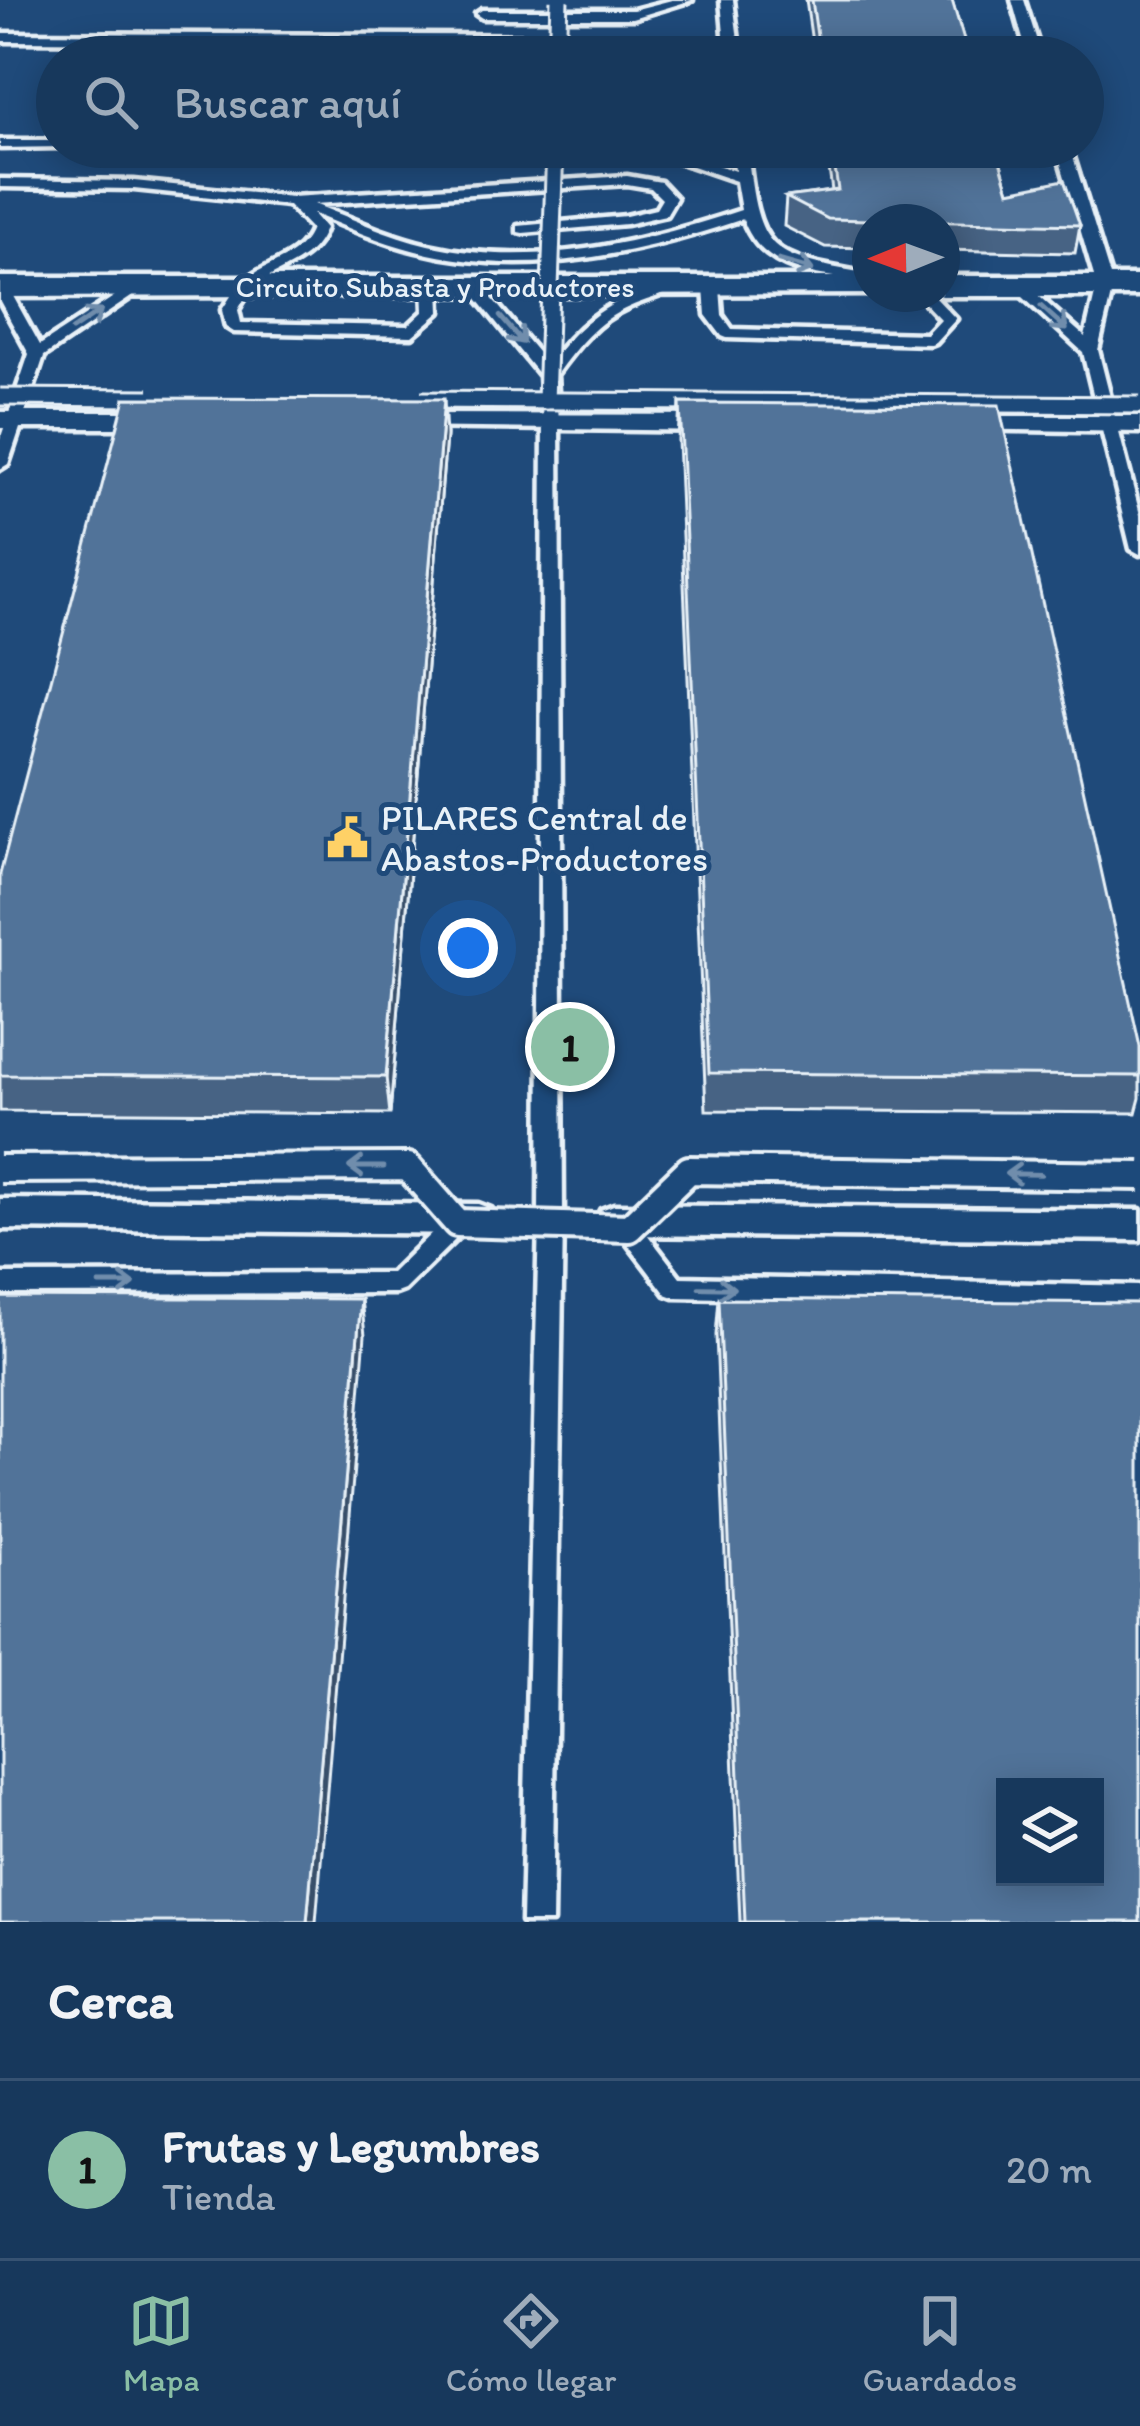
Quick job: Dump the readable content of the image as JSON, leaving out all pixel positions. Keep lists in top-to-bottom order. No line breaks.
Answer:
{"streets":{"street":["Circuito Subasta y Productores"]},"places":{"public building":["PILARES Central de Abastos-Productores"]},"north":"left","page":{"search":"Buscar aquí","pins":"1","heading":"Cerca","list":[{"mark":"1","name":"Frutas y Legumbres","note":"Tienda","value":"20 m"}],"nav":["Mapa","Cómo llegar","Guardados"]}}
